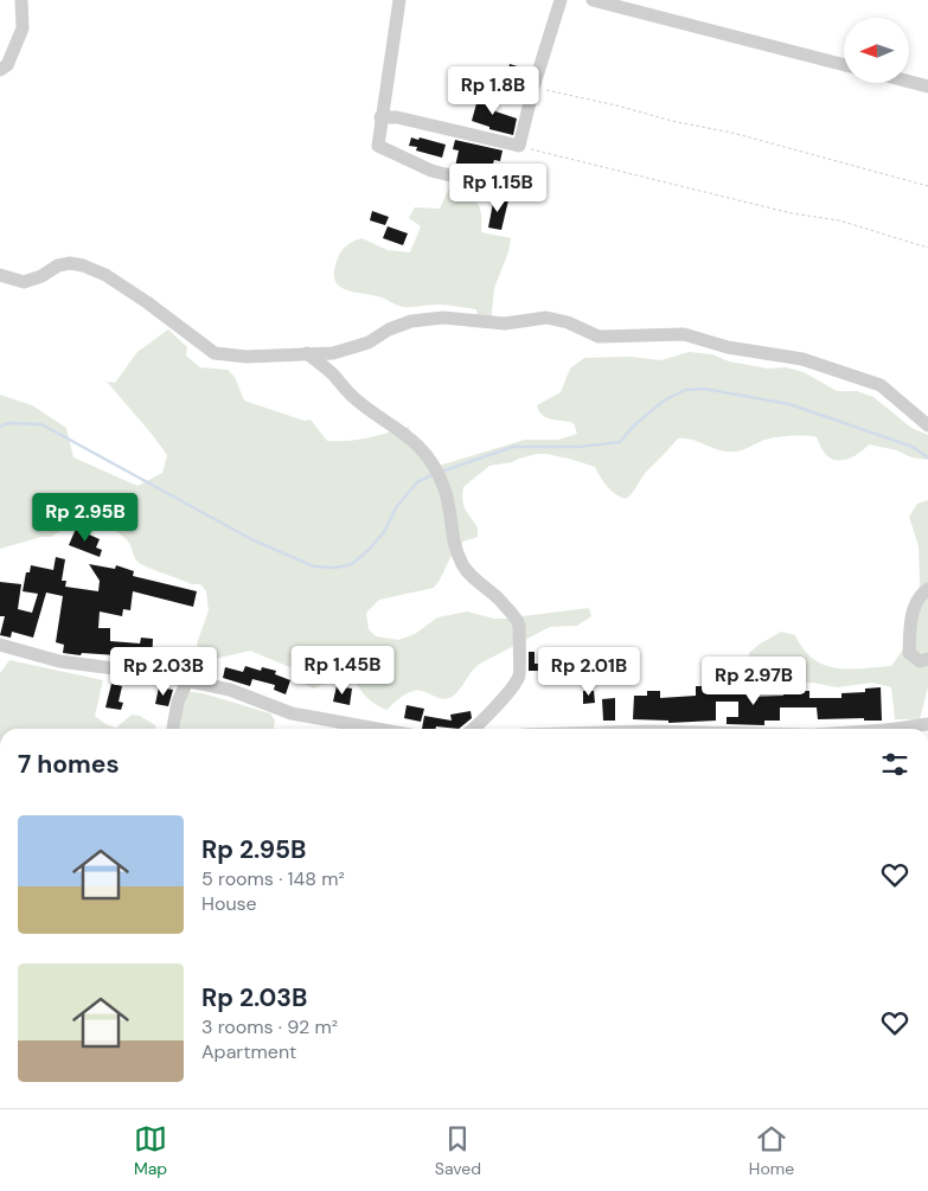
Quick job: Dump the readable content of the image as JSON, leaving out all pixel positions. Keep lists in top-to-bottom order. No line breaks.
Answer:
{"north":"left","page":{"price":["Rp 1.8B","Rp 1.15B","Rp 2.95B","Rp 1.45B","Rp 2.03B","Rp 2.01B","Rp 2.97B"],"heading":"7 homes","list":[{"name":"Rp 2.95B","note":"5 rooms · 148 m² · House"},{"name":"Rp 2.03B","note":"3 rooms · 92 m² · Apartment"}],"tabs":["Map","Saved","Home"]}}
